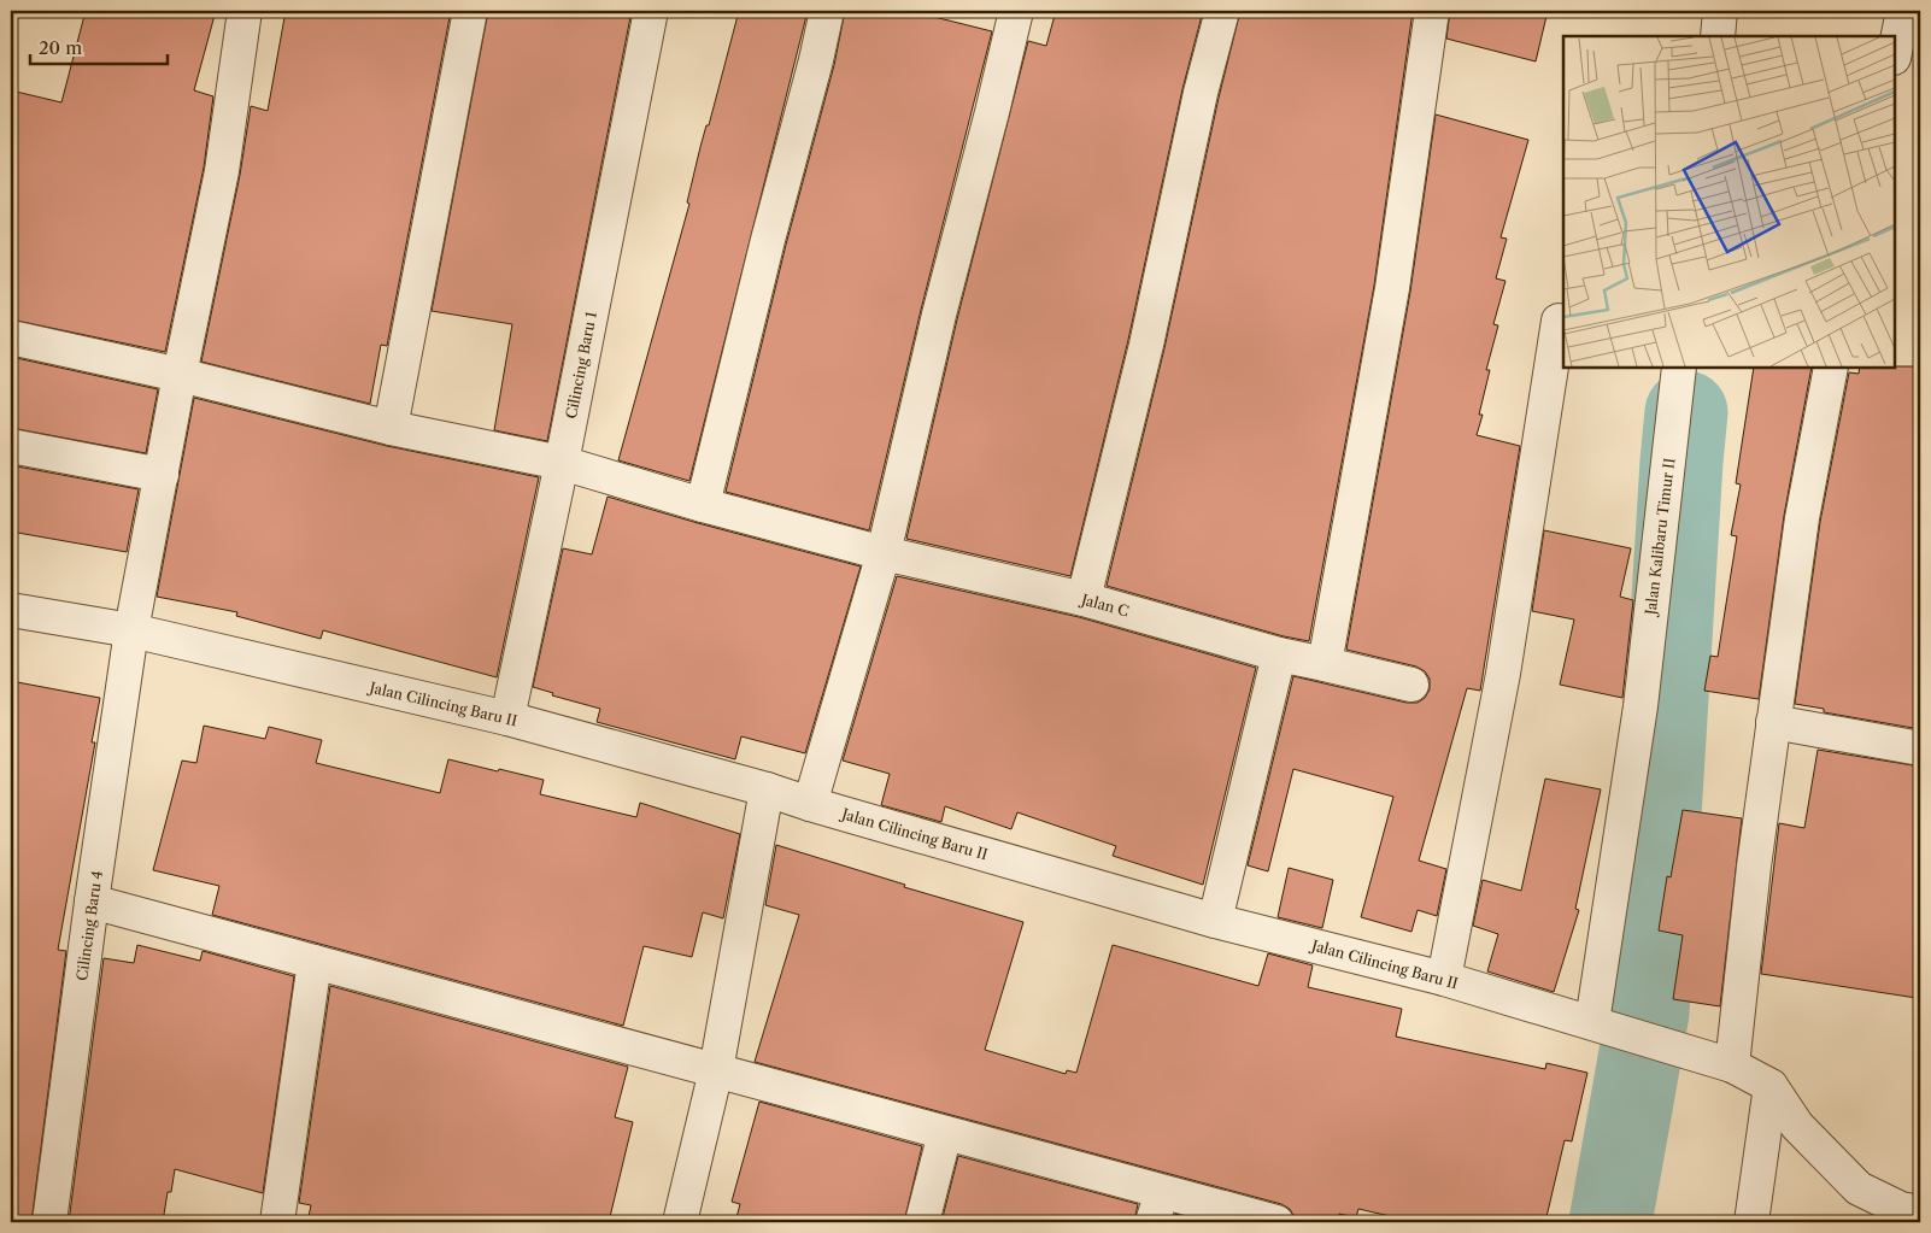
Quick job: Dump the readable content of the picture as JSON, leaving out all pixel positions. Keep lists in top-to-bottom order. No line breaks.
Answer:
{"streets":{"street":["Cilincing Baru 1","Jalan Kalibaru Timur II","Jalan C","Jalan Cilincing Baru II","Cilincing Baru 4"]},"crossings":[["Cilincing Baru 1","Jalan C"],["Cilincing Baru 1","Jalan Cilincing Baru II"],["Jalan Kalibaru Timur II","Jalan Cilincing Baru II"],["Jalan C","Cilincing Baru 4"],["Jalan Cilincing Baru II","Cilincing Baru 4"]],"scale_bar":"20 m"}
